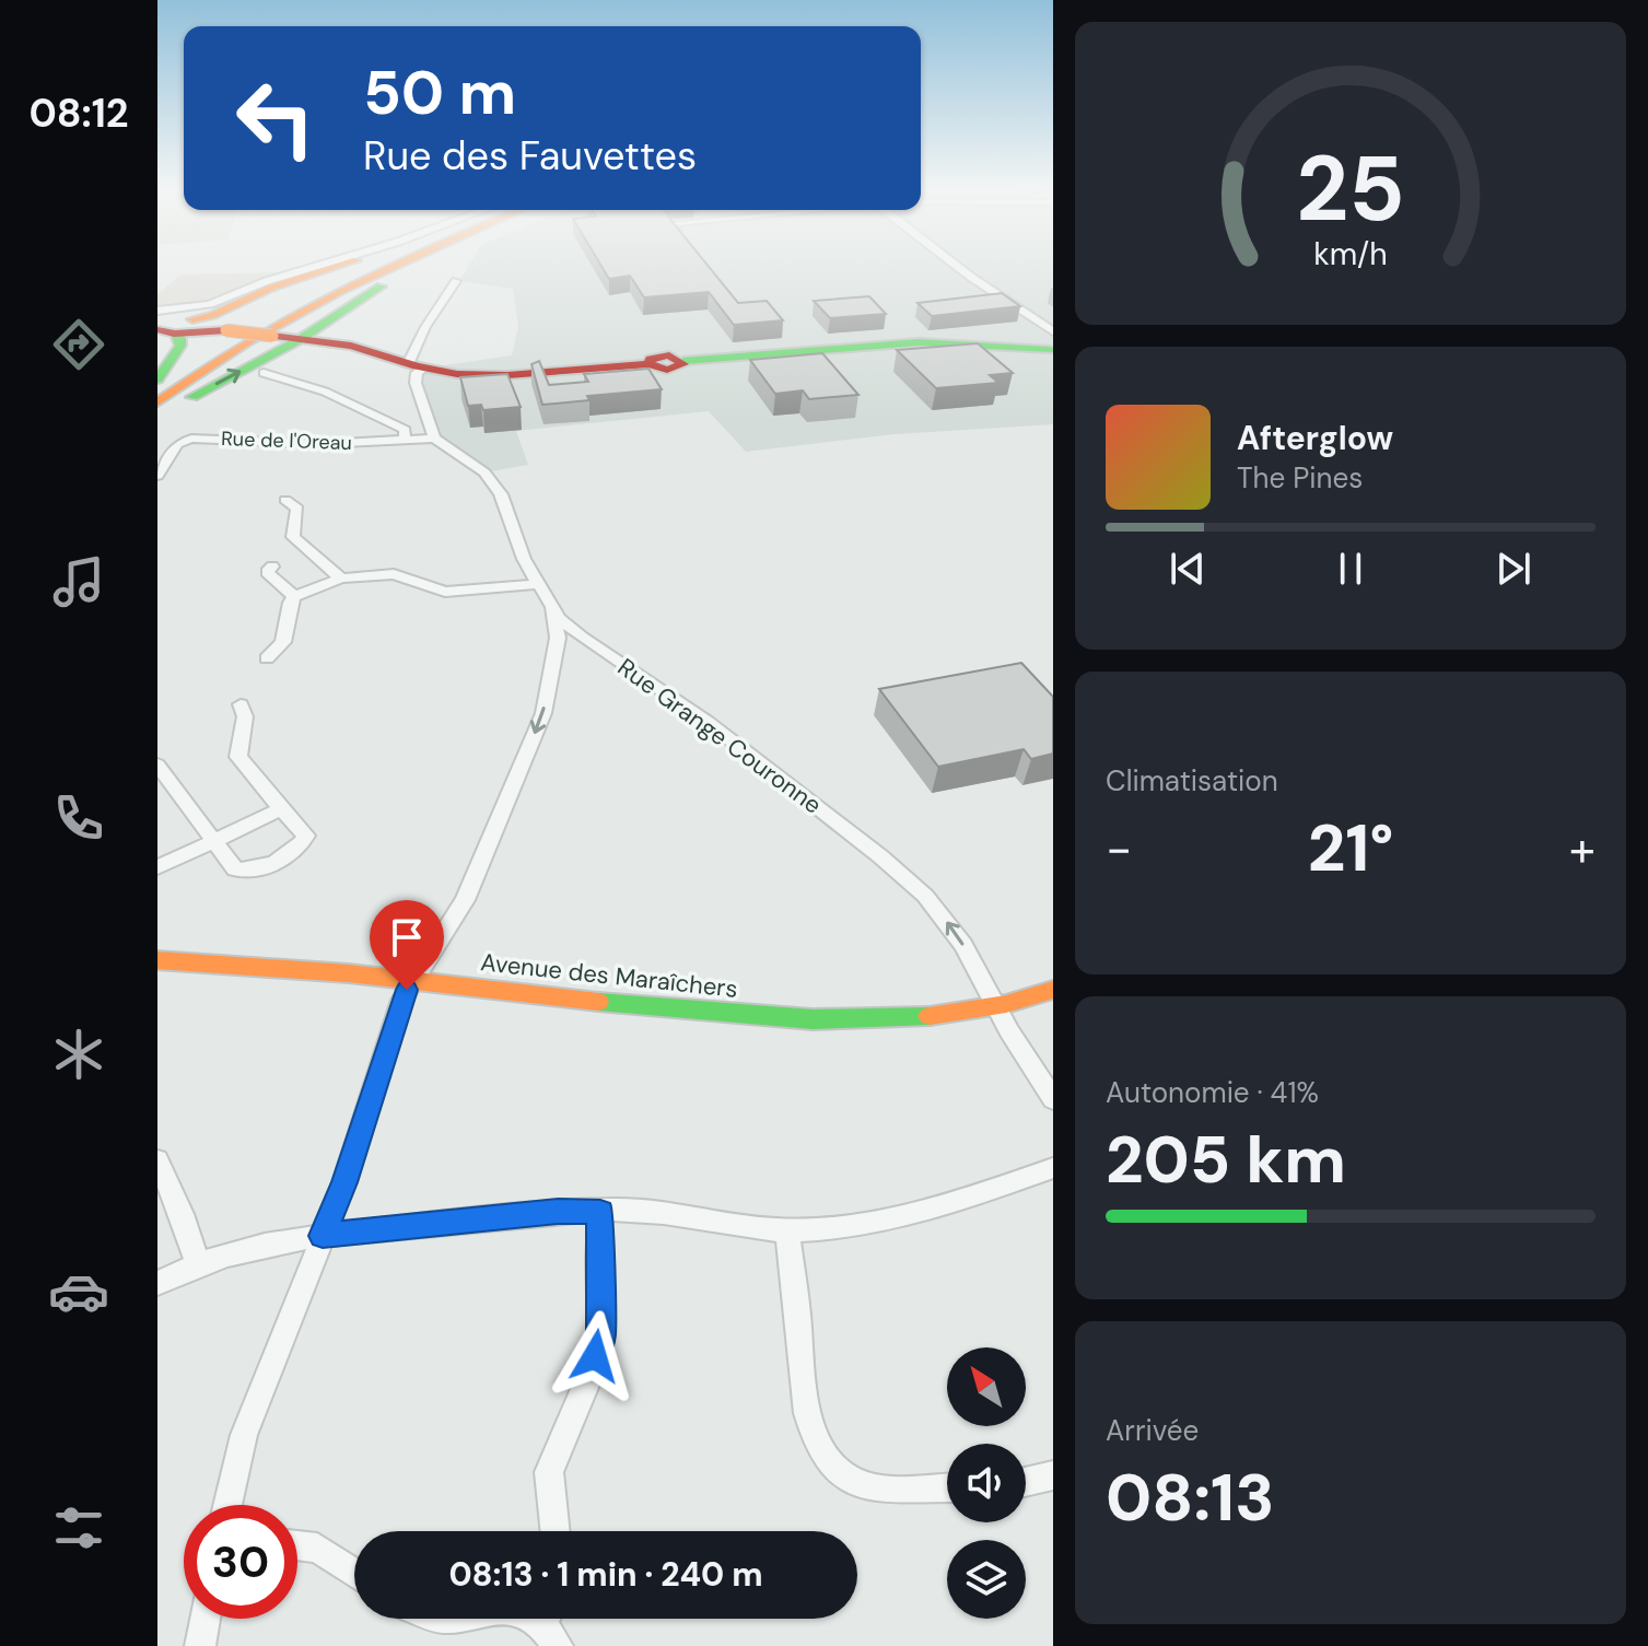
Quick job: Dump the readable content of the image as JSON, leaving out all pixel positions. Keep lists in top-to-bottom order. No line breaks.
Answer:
{"streets":{"main road":["Avenue des Maraîchers"],"street":["Rue de l'Oreau","Rue Grange Couronne"]},"crossings":[["Rue Grange Couronne","Avenue des Maraîchers"]],"one_way":["Rue Grange Couronne"],"north":"top left","page":{"tabs":"08:12","turn":["50 m","Rue des Fauvettes"],"song":["Afterglow","The Pines"],"tile":["Climatisation",["Autonomie · 41%","205 km"],["Arrivée","08:13"]],"heat":["−","21°","+"],"limit":"30","trip":"08:13 · 1 min · 240 m","gauge":["25","km/h"]}}
